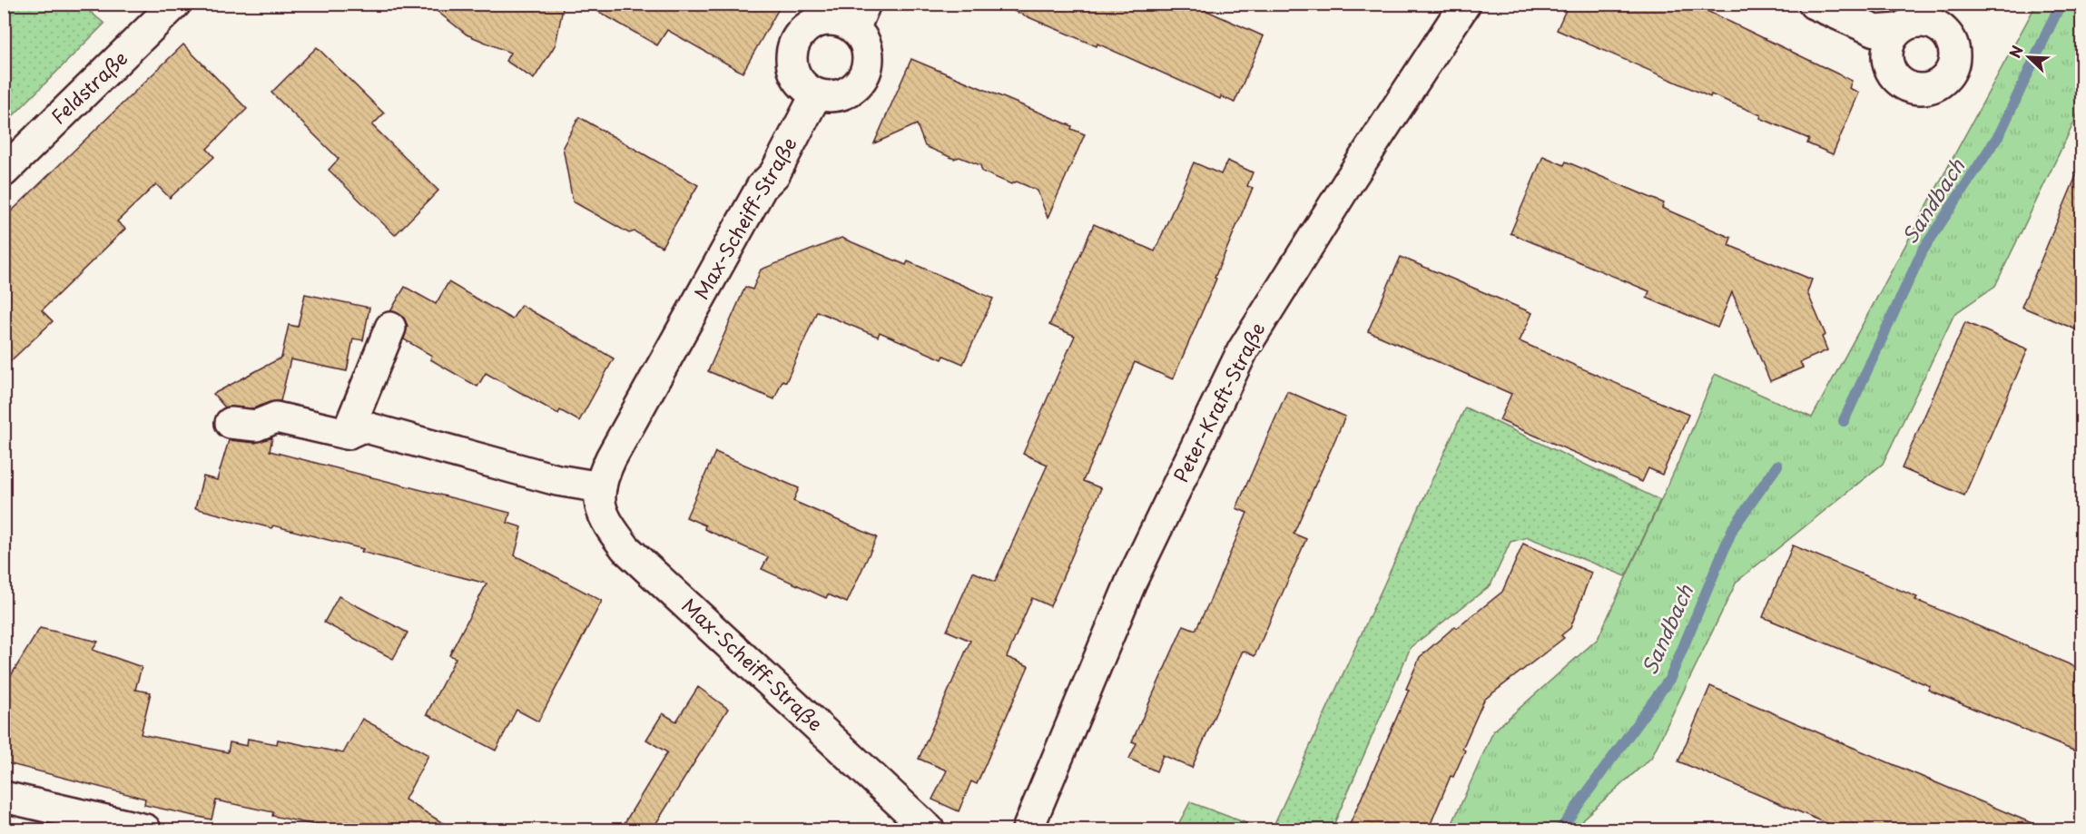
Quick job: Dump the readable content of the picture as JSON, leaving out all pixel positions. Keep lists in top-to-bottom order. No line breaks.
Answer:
{"streets":{"street":["Feldstraße","Max-Scheiff-Straße","Peter-Kraft-Straße"]},"water":["Sandbach"],"north":"top left"}
